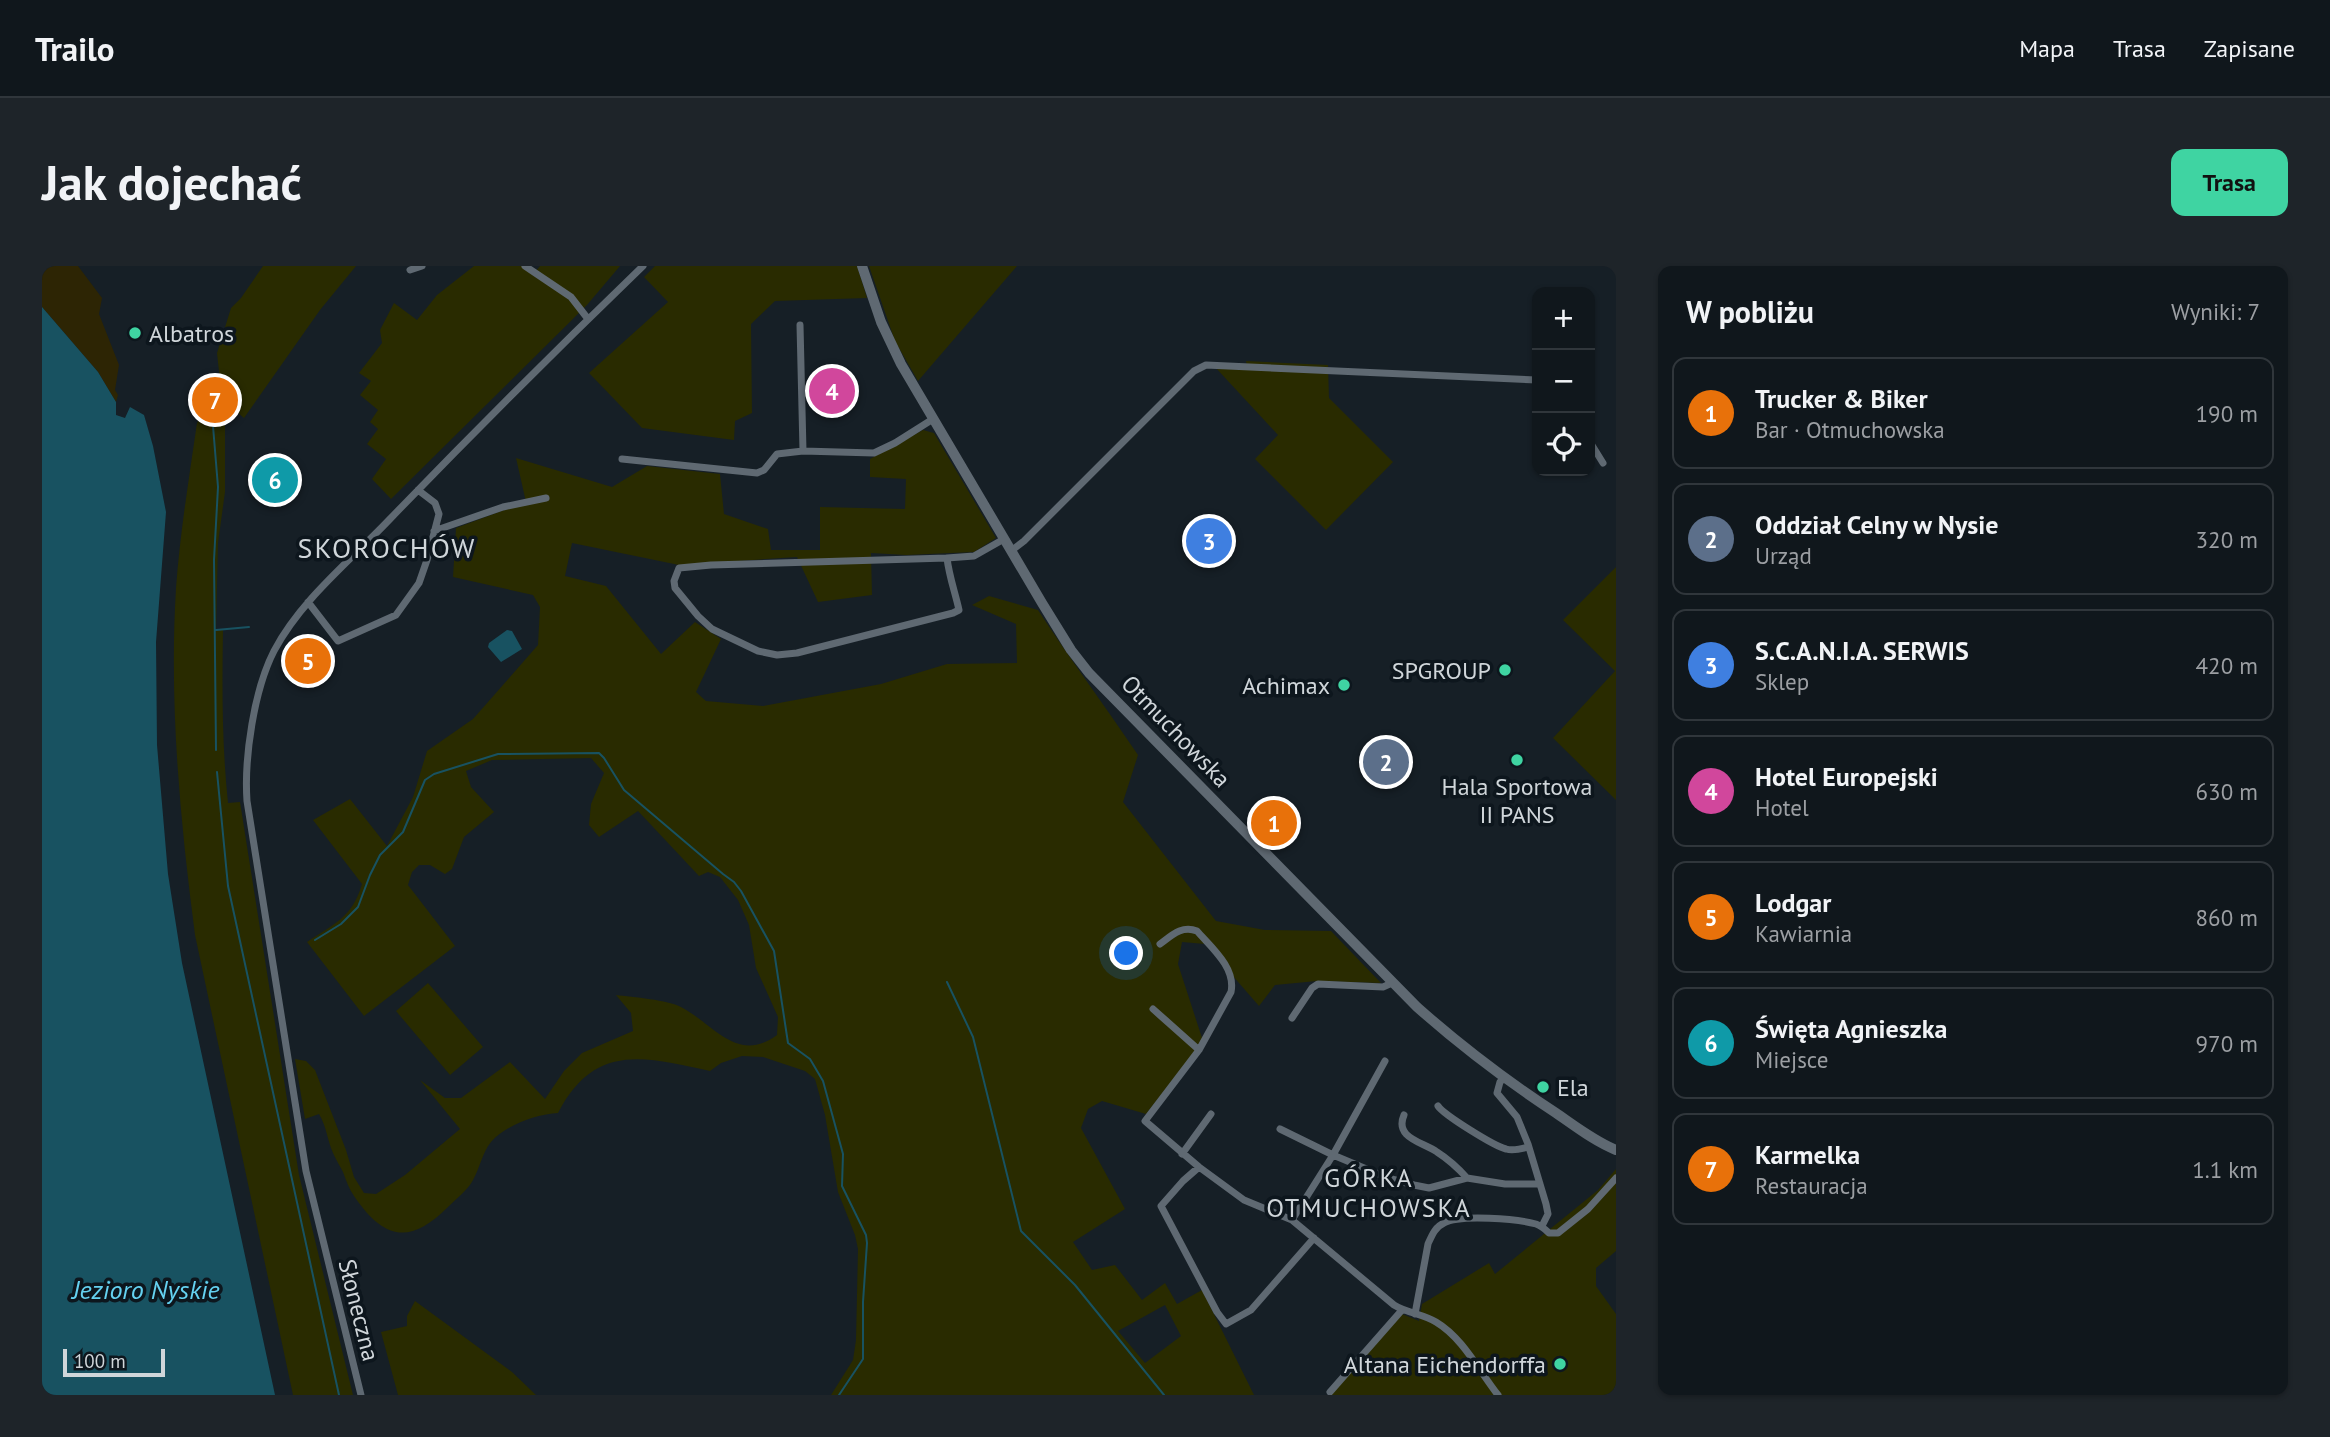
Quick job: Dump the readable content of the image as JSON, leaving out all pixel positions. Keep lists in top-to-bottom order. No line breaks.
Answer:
{"streets":{"main road":["Otmuchowska"],"street":["Słoneczna"]},"districts":["SKOROCHÓW","GÓRKA OTMUCHOWSKA"],"water":["Jezioro Nyskie"],"places":["Albatros","SPGROUP","Achimax","Hala Sportowa II PANS","Ela","Altana Eichendorffa"],"scale_bar":"100 m","page":{"header":"Trailo","nav":["Mapa","Trasa","Zapisane"],"buttons":"Trasa","title":"Jak dojechać","heading":["W pobliżu","Wyniki: 7"],"map_buttons":["+","−"],"list":[{"mark":"1","name":"Trucker & Biker","note":"Bar · Otmuchowska","value":"190 m"},{"mark":"2","name":"Oddział Celny w Nysie","note":"Urząd","value":"320 m"},{"mark":"3","name":"S.C.A.N.I.A. SERWIS","note":"Sklep","value":"420 m"},{"mark":"4","name":"Hotel Europejski","note":"Hotel","value":"630 m"},{"mark":"5","name":"Lodgar","note":"Kawiarnia","value":"860 m"},{"mark":"6","name":"Święta Agnieszka","note":"Miejsce","value":"970 m"},{"mark":"7","name":"Karmelka","note":"Restauracja","value":"1.1 km"}],"pins":["4","7","6","3","5","2","1"],"scale":"100 m"}}
